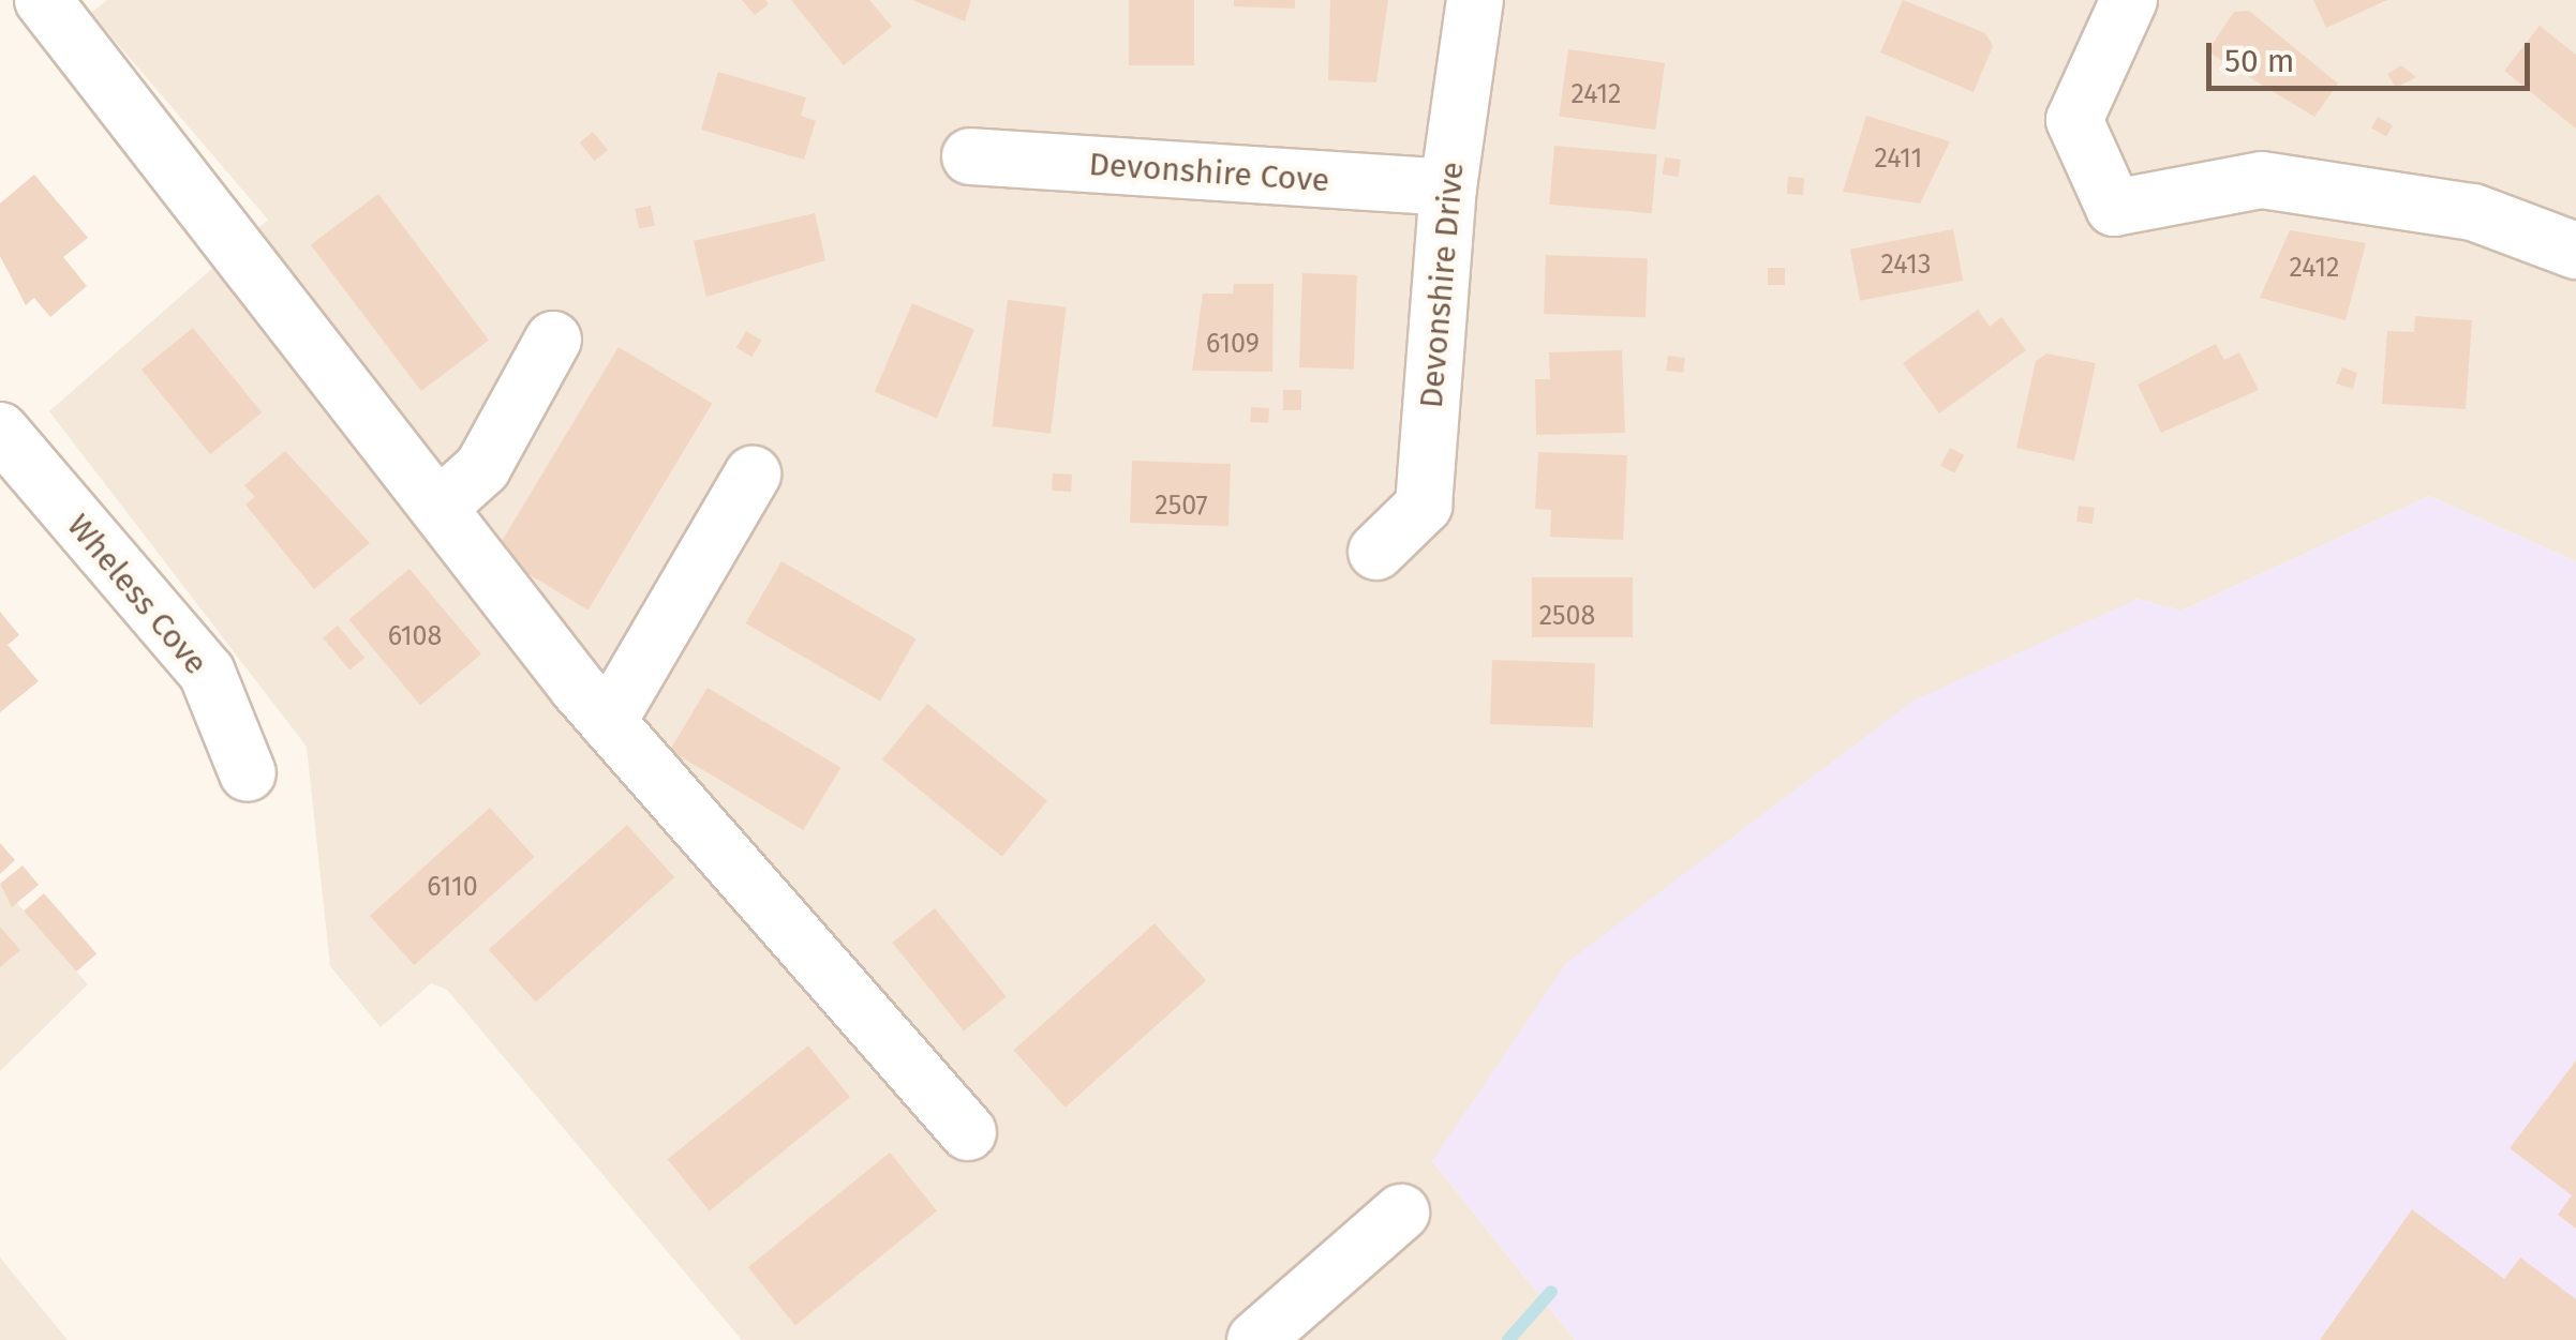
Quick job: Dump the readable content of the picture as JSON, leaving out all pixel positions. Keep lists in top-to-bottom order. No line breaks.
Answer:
{"streets":{"street":["Devonshire Cove","Devonshire Drive","Wheless Cove"]},"crossings":[["Devonshire Cove","Devonshire Drive"]],"house_numbers":["2412","2411","2413","2412","6109","2507","2508","6108","6110"],"scale_bar":"50 m"}
